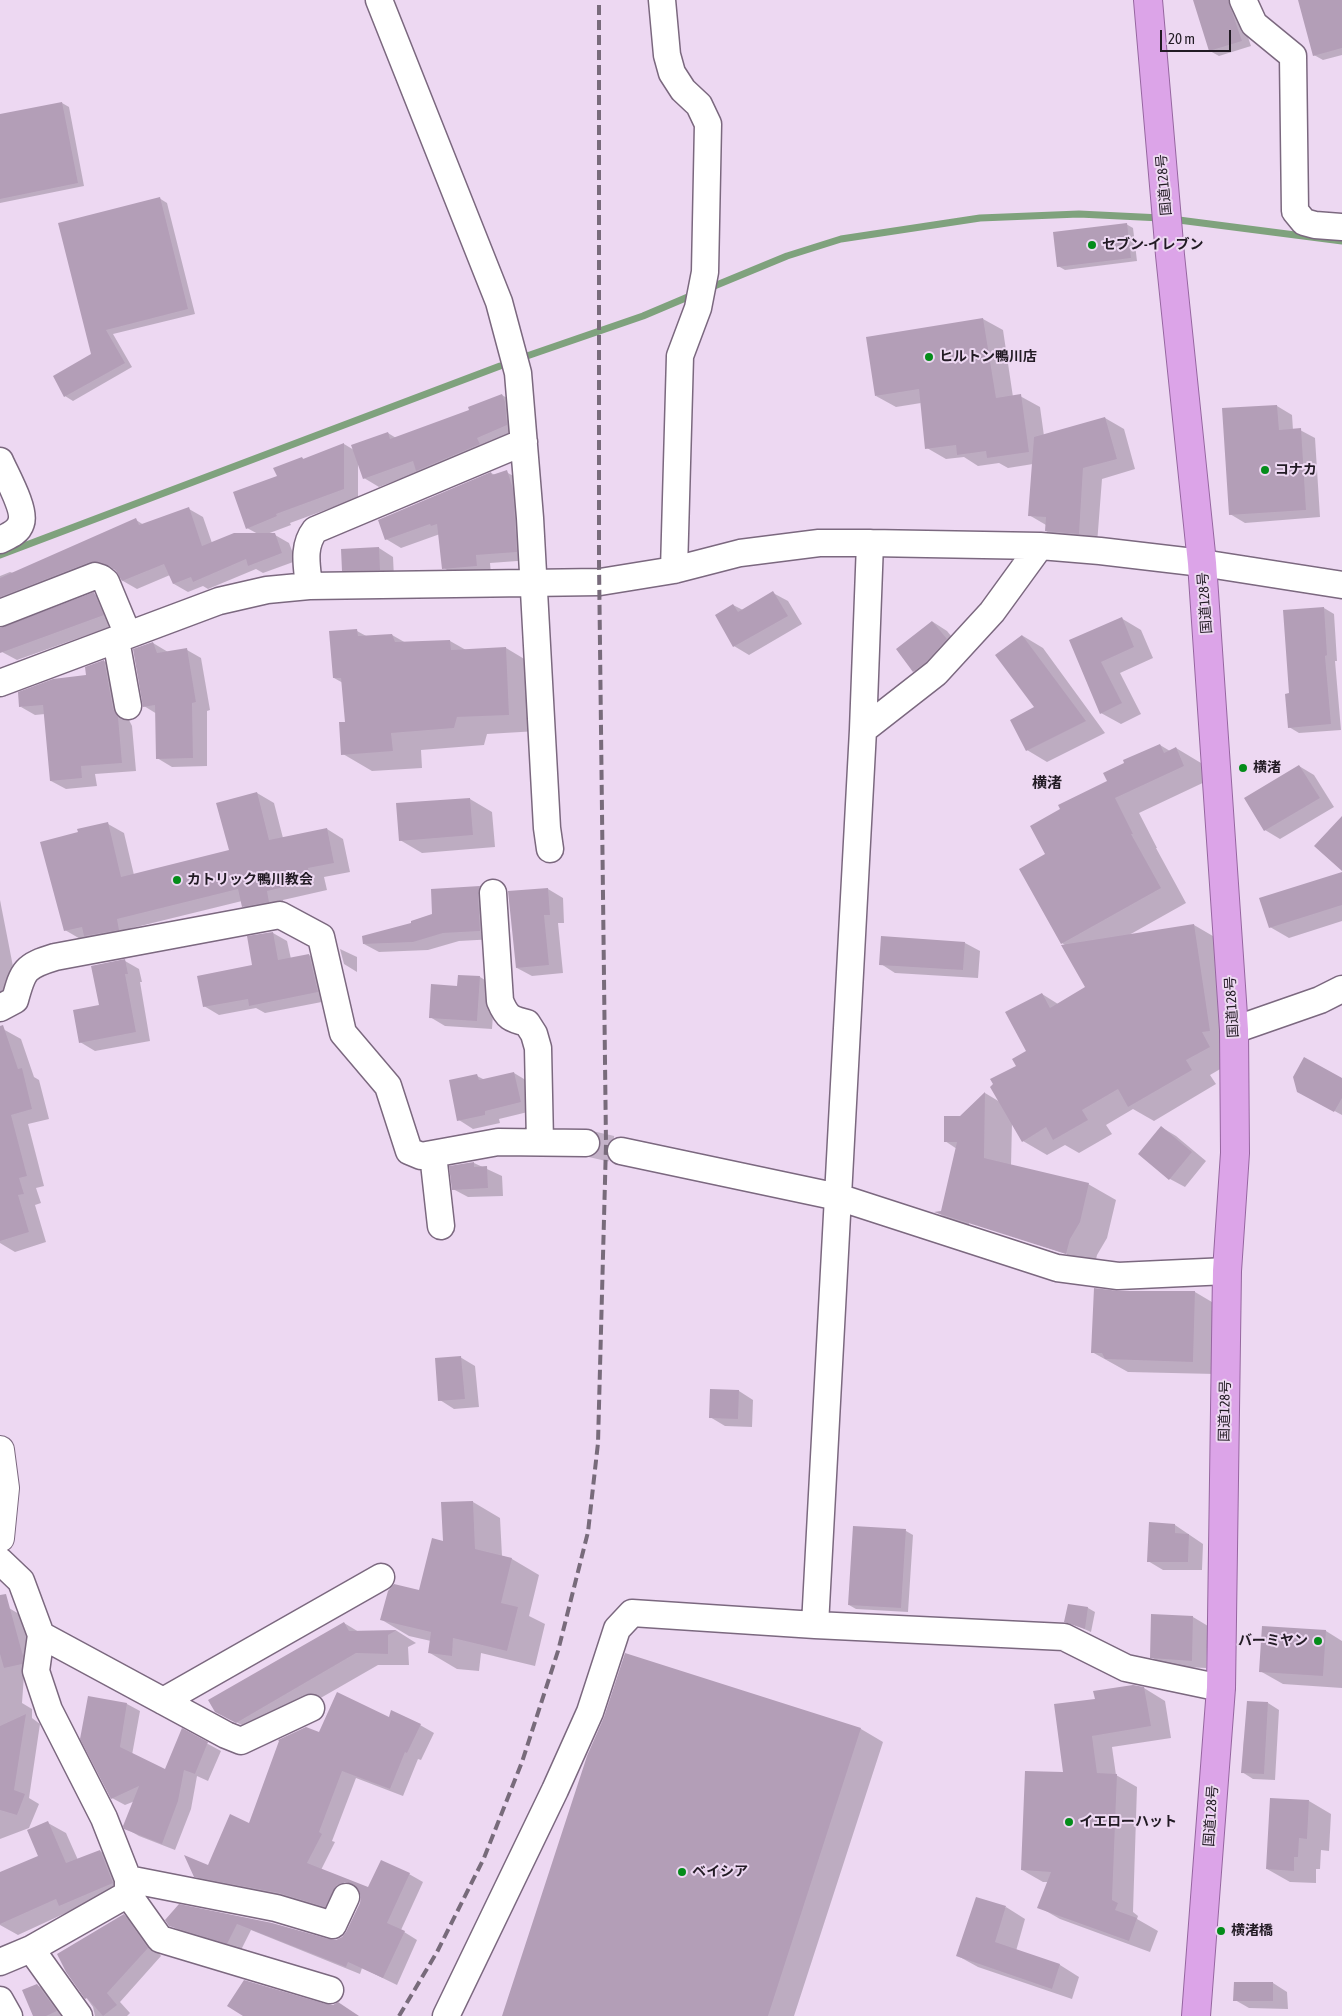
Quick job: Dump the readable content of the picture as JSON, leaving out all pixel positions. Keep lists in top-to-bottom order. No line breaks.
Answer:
{"streets":{"highway":["国道128号"]},"districts":["横渚"],"places":["セブン-イレブン","ヒルトン鴨川店","コナカ","横渚","カトリック鴨川教会","バーミヤン","イエローハット","ベイシア","横渚橋"],"scale_bar":"20 m"}
